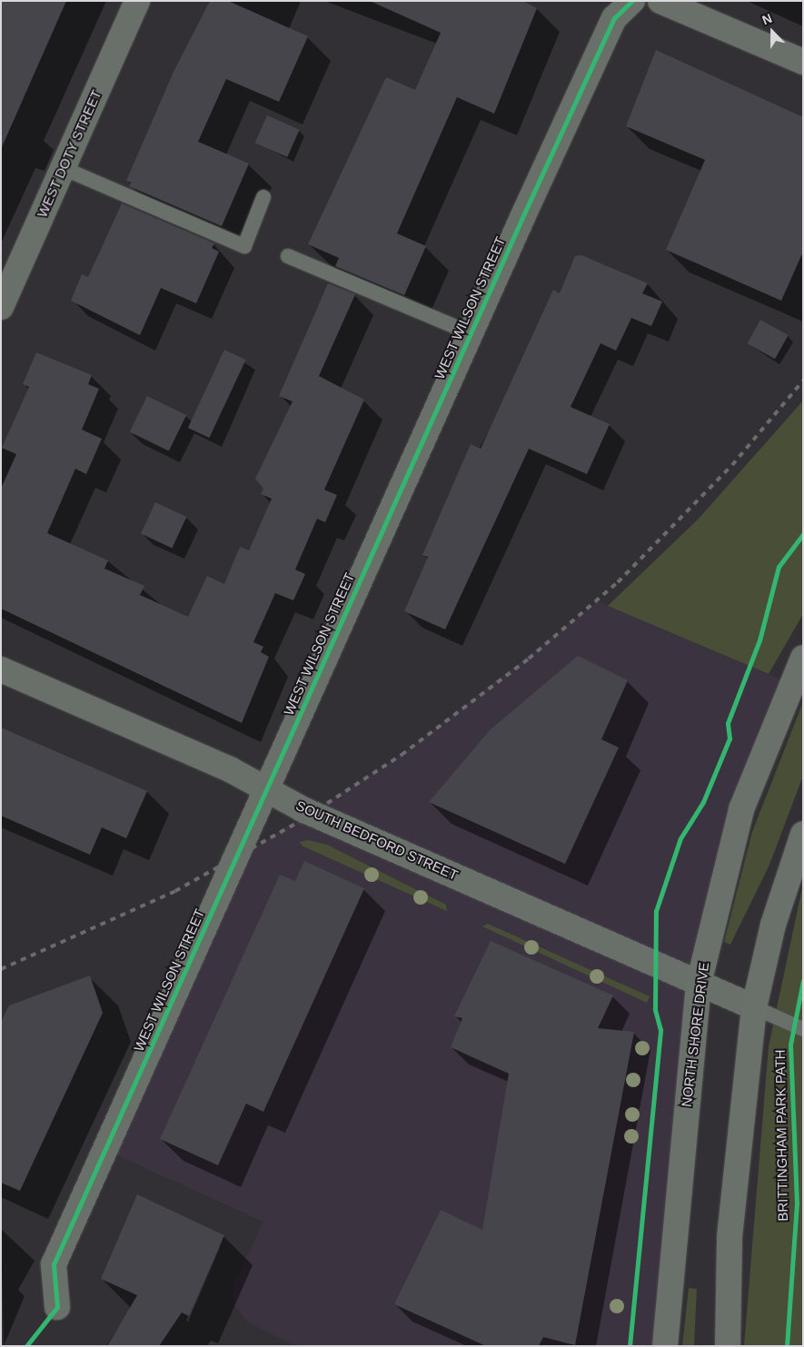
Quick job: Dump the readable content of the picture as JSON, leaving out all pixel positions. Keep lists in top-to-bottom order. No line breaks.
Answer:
{"streets":{"main road":["NORTH SHORE DRIVE"],"street":["WEST DOTY STREET","WEST WILSON STREET","SOUTH BEDFORD STREET"],"cycle path":["BRITTINGHAM PARK PATH"]},"crossings":[["WEST WILSON STREET","SOUTH BEDFORD STREET"],["SOUTH BEDFORD STREET","NORTH SHORE DRIVE"]],"north":"top"}
